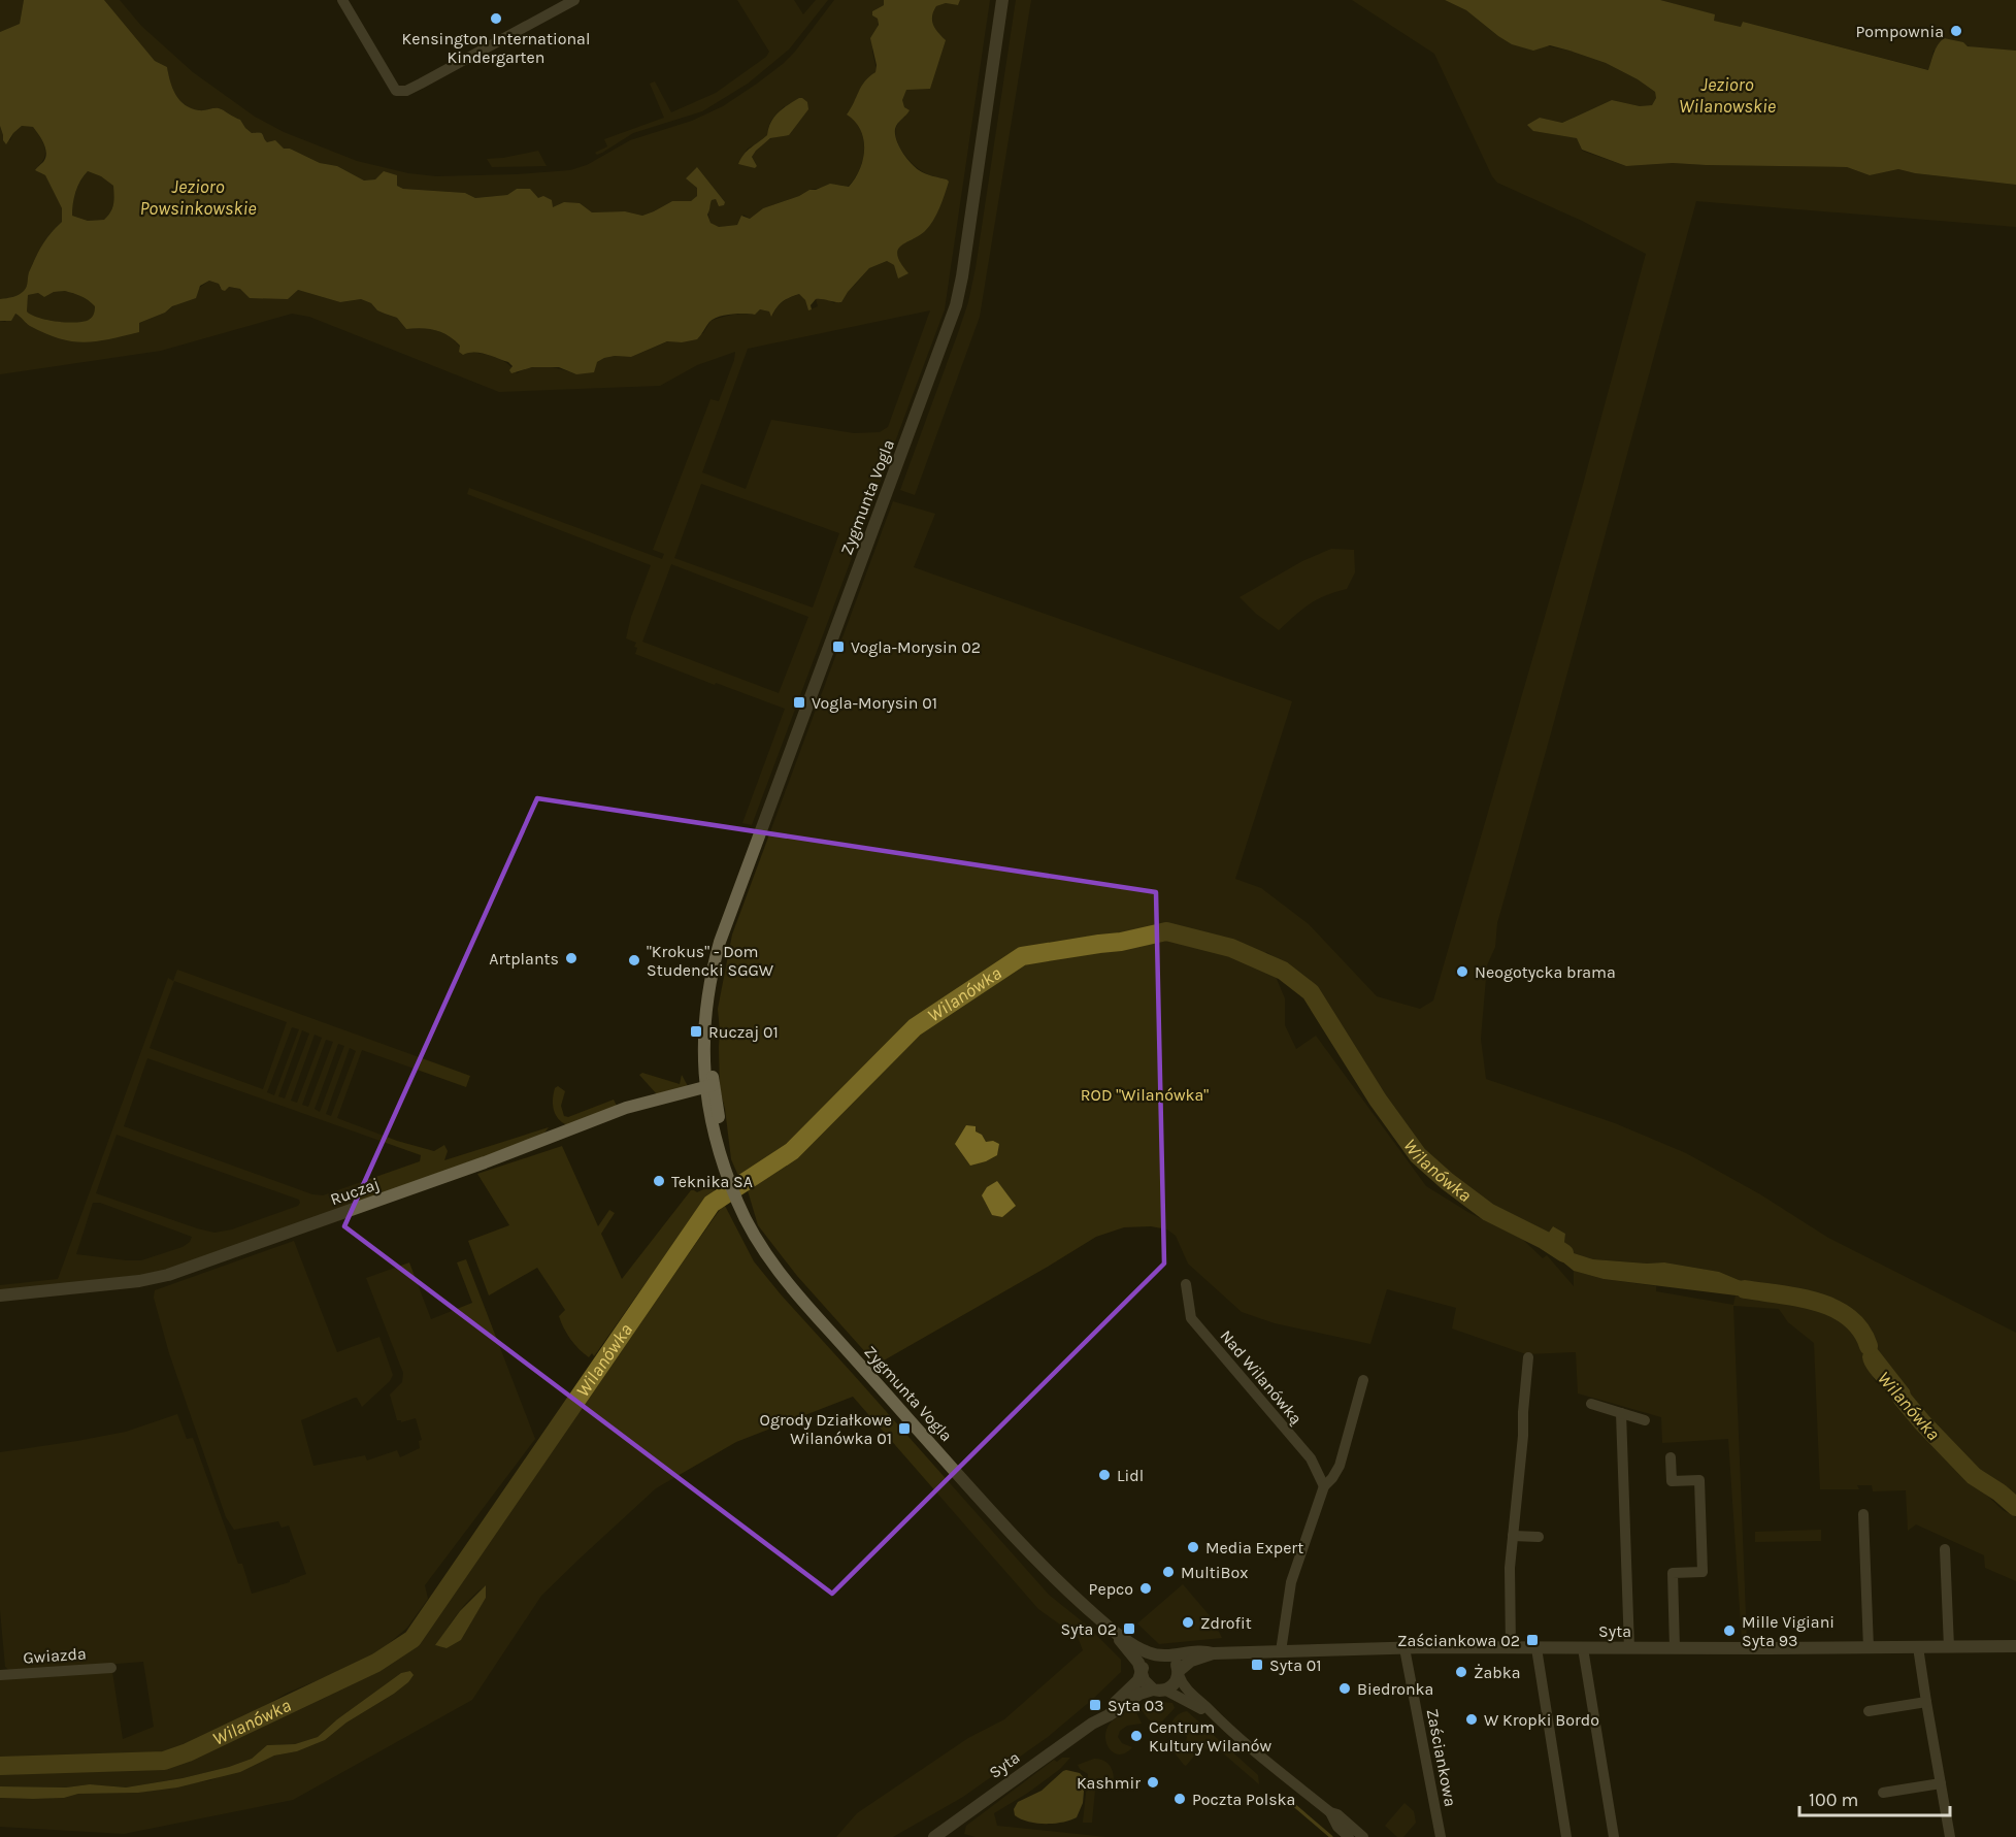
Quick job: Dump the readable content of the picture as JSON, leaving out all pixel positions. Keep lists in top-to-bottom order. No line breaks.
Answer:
{"streets":{"street":["Zygmunta Vogla","Ruczaj","Nad Wilanówką","Syta","Gwiazda","Zaściankowa"]},"crossings":[["Zygmunta Vogla","Ruczaj"],["Zygmunta Vogla","Syta"],["Syta","Zaściankowa"]],"water":["Jezioro Wilanowskie","Jezioro Powsinkowskie","Wilanówka"],"parks":["ROD \"Wilanówka\""],"places":{"other":["Kensington International Kindergarten","Pompownia","Artplants","\"Krokus\" - Dom Studencki SGGW","Neogotycka brama","Teknika SA","Lidl","Media Expert","MultiBox","Pepco","Zdrofit","Mille Vigiani Syta 93","Żabka","Biedronka","W Kropki Bordo","Centrum Kultury Wilanów","Kashmir","Poczta Polska"],"transit":["Vogla-Morysin 02","Vogla-Morysin 01","Ruczaj 01","Ogrody Działkowe Wilanówka 01","Syta 02","Zaściankowa 02","Syta 01","Syta 03"]},"scale_bar":"100 m"}
